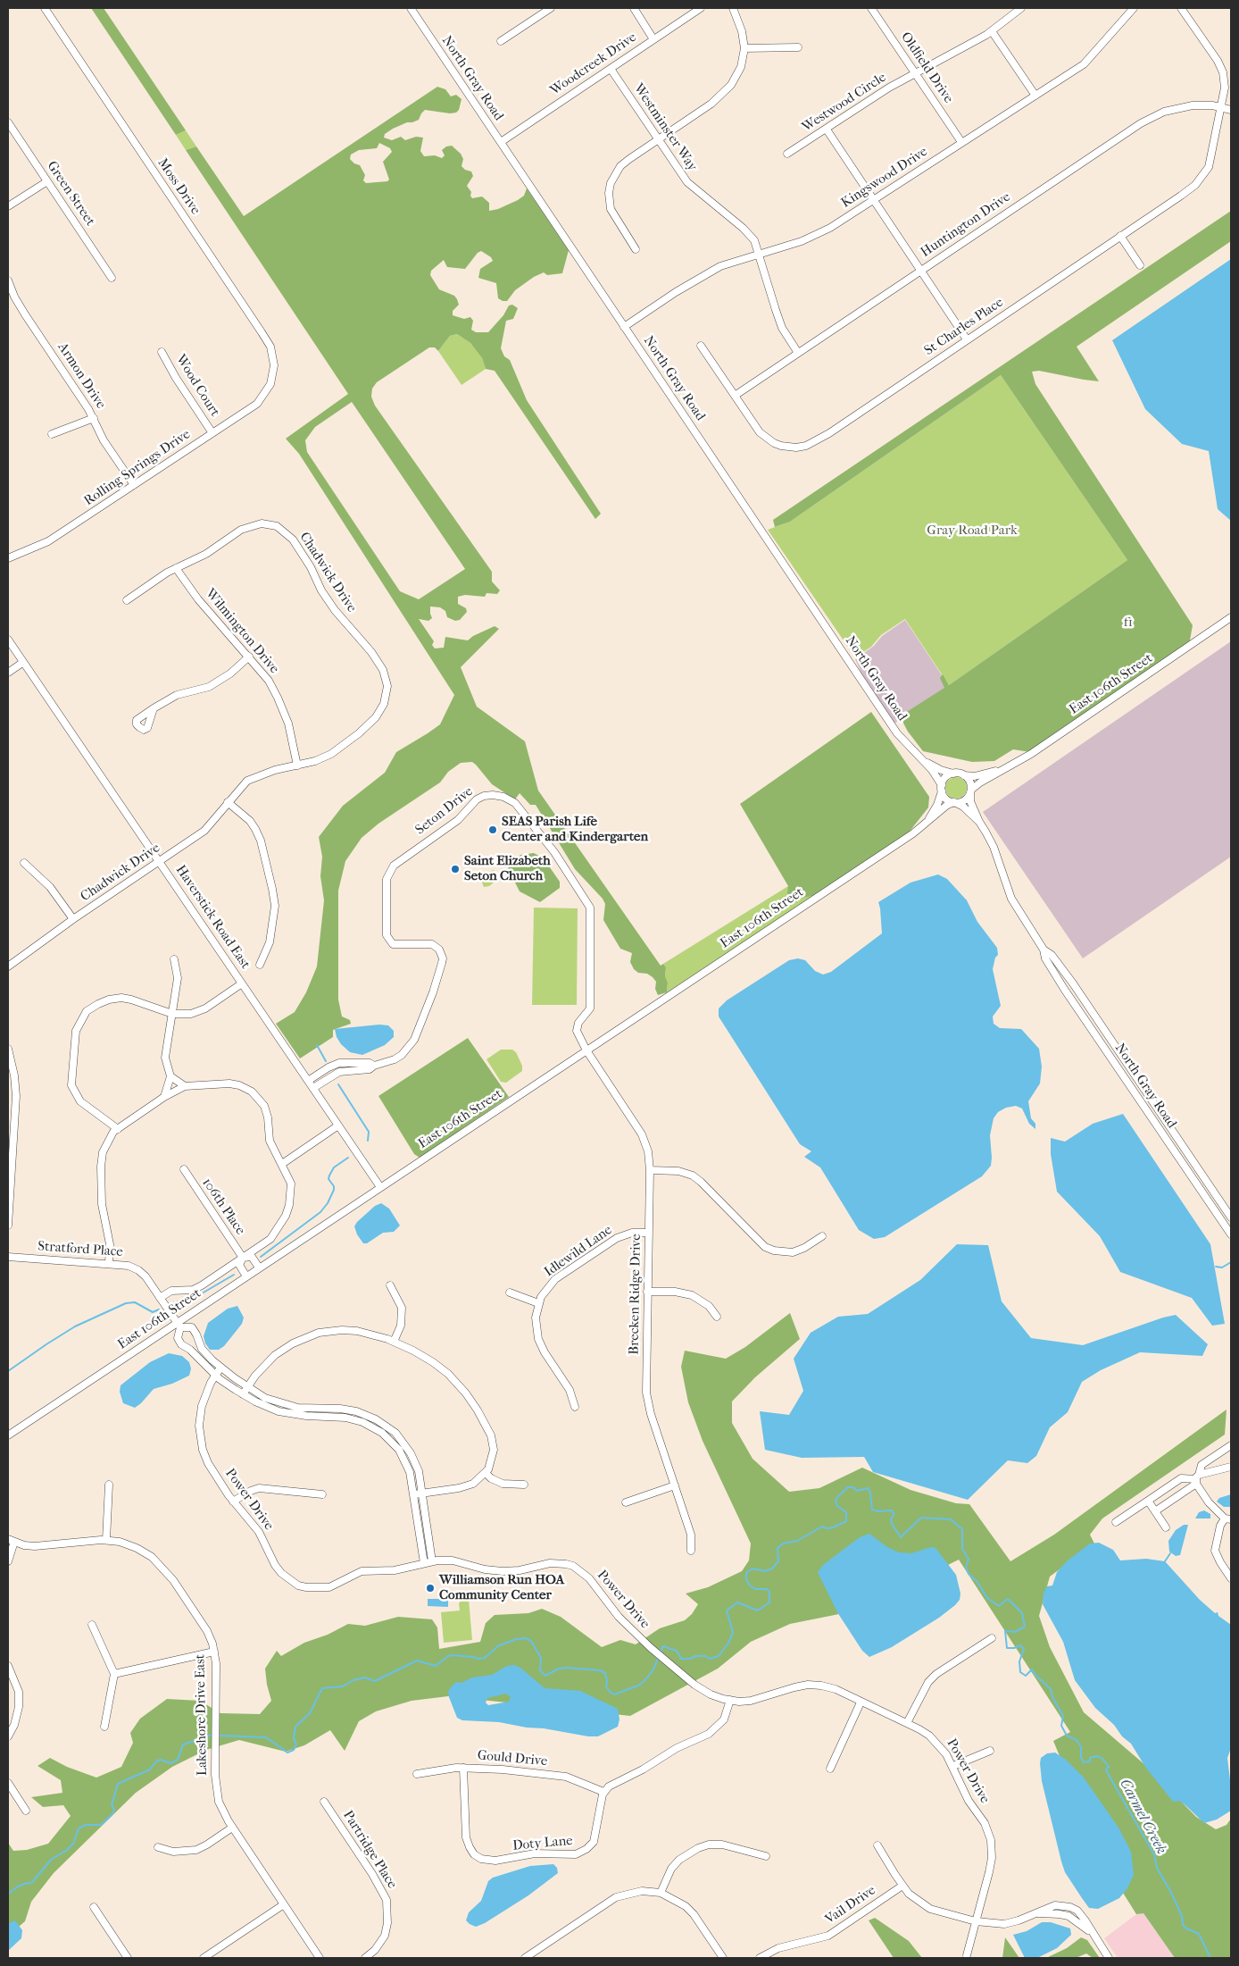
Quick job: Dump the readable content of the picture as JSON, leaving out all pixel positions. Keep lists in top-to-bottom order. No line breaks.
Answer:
{"streets":{"street":["Woodcreek Drive","Oldfield Drive","North Gray Road","Westwood Circle","Westminster Way","Kingswood Drive","Moss Drive","Green Street","Huntington Drive","St Charles Place","Armon Drive","Wood Court","Rolling Springs Drive","Chadwick Drive","Wilmington Drive","East 106th Street","Seton Drive","Haverstick Road East","106th Place","Stratford Place","Idlewild Lane","Brecken Ridge Drive","Power Drive","Lakeshore Drive East","Gould Drive","Doty Lane","Partridge Place","Vail Drive"]},"crossings":[["Woodcreek Drive","North Gray Road"],["Woodcreek Drive","Westminster Way"],["Oldfield Drive","Westwood Circle"],["Oldfield Drive","Kingswood Drive"],["North Gray Road","Kingswood Drive"],["North Gray Road","East 106th Street"],["Westminster Way","Kingswood Drive"],["Westminster Way","Huntington Drive"],["Moss Drive","Rolling Springs Drive"],["Huntington Drive","St Charles Place"],["Armon Drive","Rolling Springs Drive"],["Wood Court","Rolling Springs Drive"],["Chadwick Drive","Wilmington Drive"],["Chadwick Drive","Haverstick Road East"],["East 106th Street","Seton Drive"],["East 106th Street","Haverstick Road East"],["East 106th Street","106th Place"],["East 106th Street","Stratford Place"],["East 106th Street","Brecken Ridge Drive"],["Seton Drive","Haverstick Road East"],["Seton Drive","Brecken Ridge Drive"],["Idlewild Lane","Brecken Ridge Drive"],["Gould Drive","Doty Lane"]],"water":["Carmel Creek"],"parks":["Gray Road Park","f1"],"places":["SEAS Parish Life Center and Kindergarten","Saint Elizabeth Seton Church","Williamson Run HOA Community Center"]}
